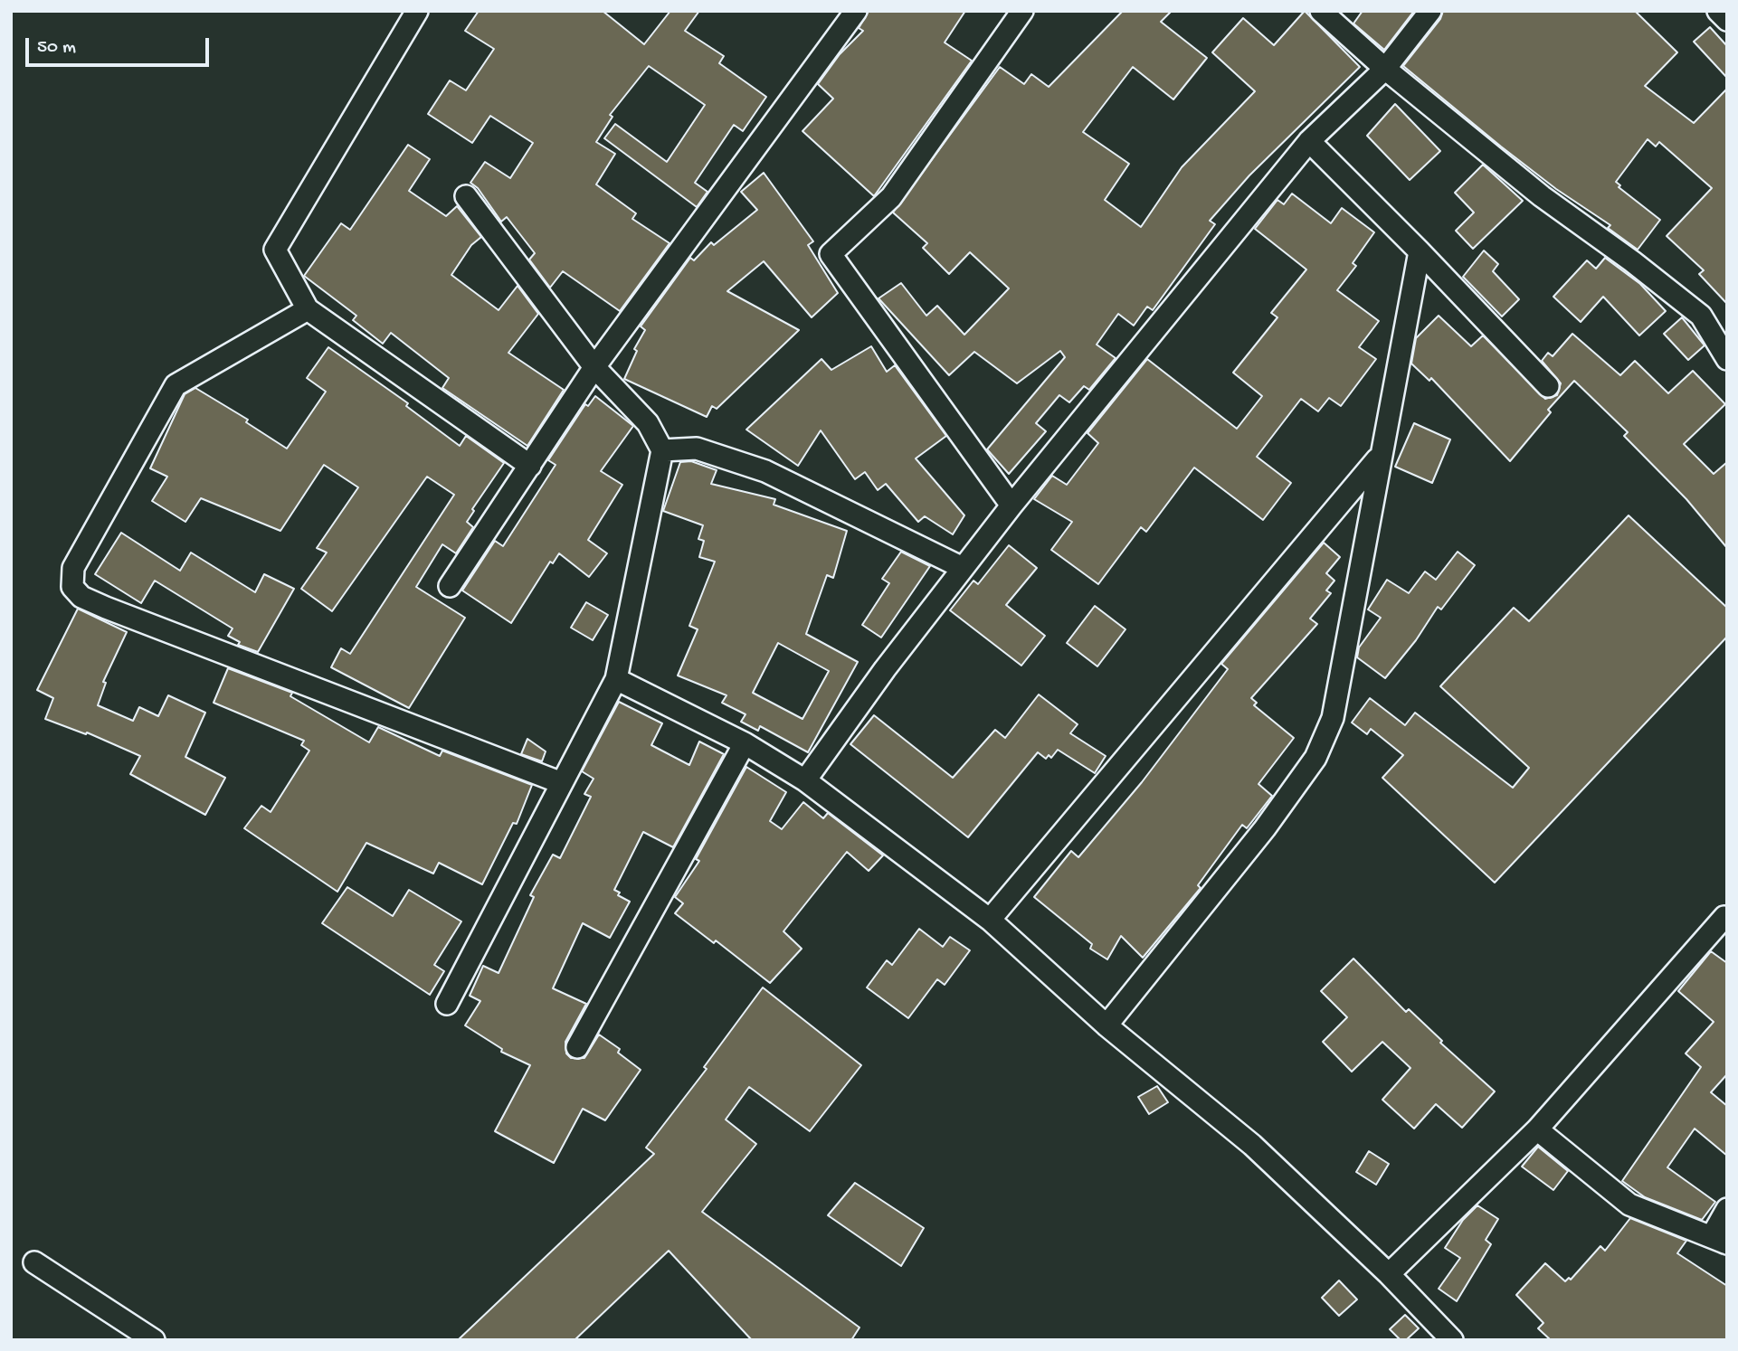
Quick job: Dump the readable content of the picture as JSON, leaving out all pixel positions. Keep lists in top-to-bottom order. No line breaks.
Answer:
{"scale_bar":"50 m"}
